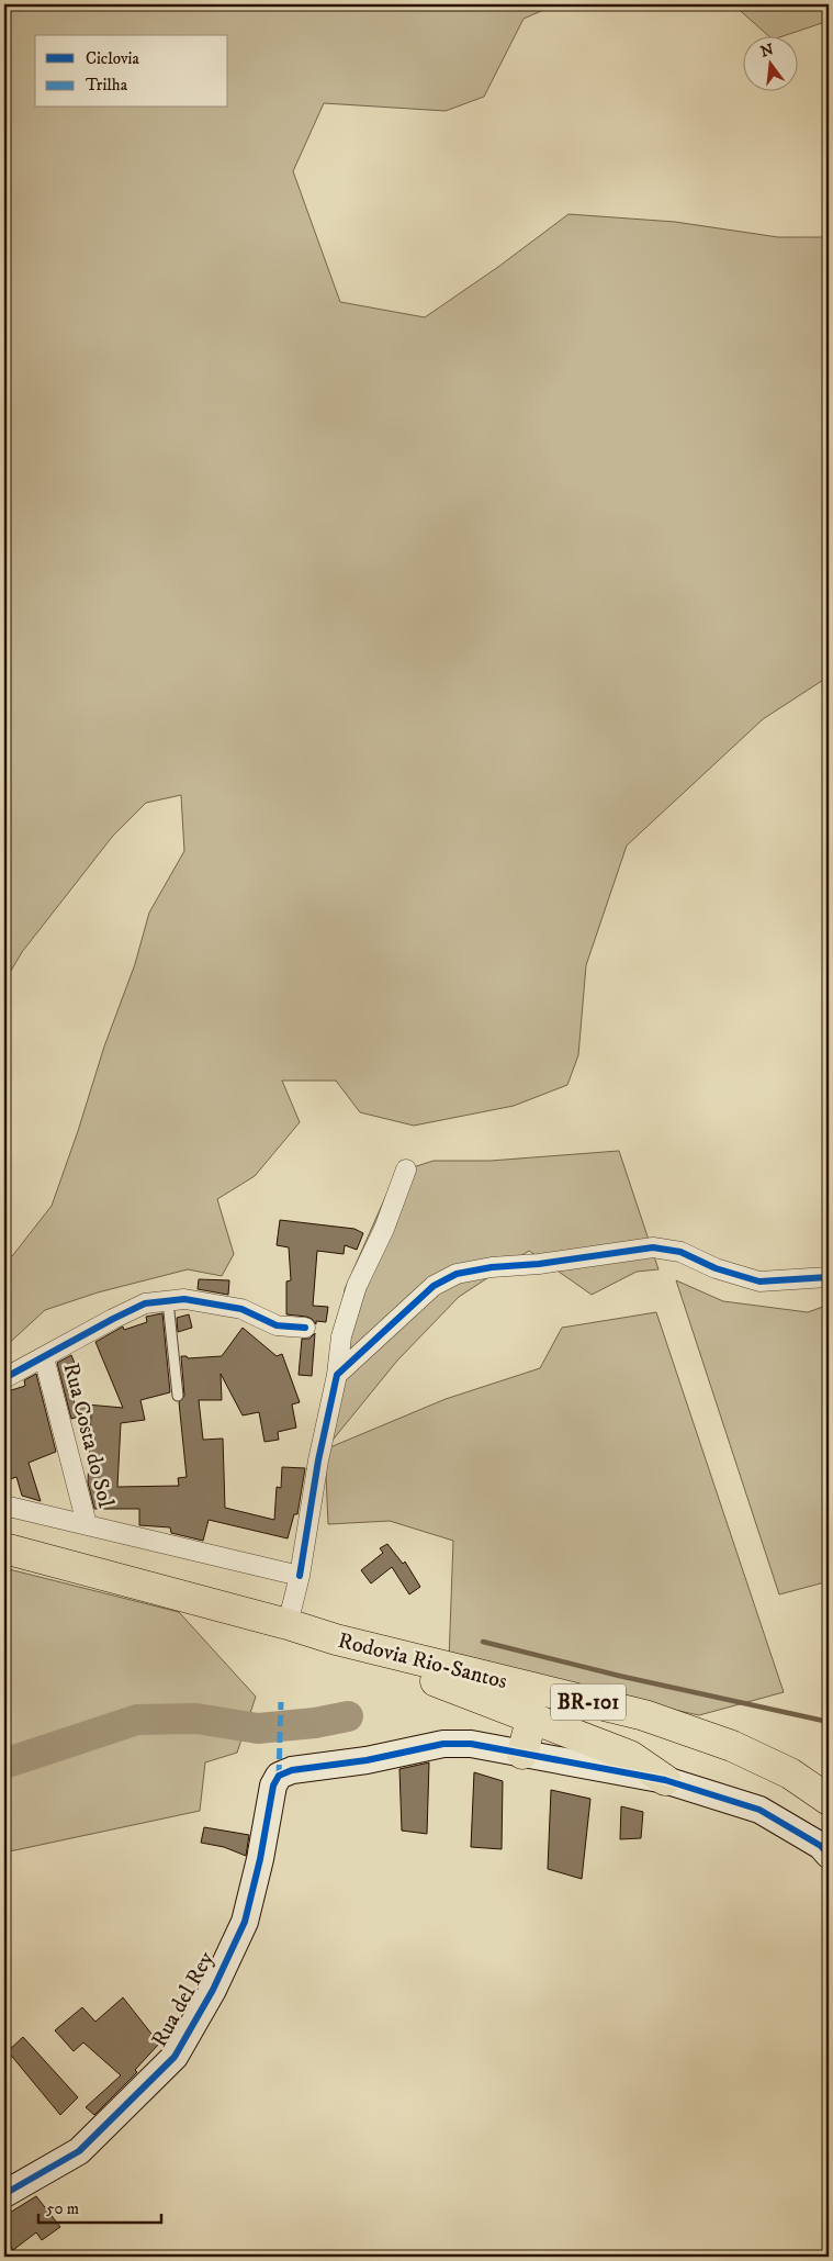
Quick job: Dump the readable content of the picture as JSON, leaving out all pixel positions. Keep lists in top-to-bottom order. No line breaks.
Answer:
{"streets":{"highway":["Rodovia Rio-Santos","BR-101"],"street":["Rua Costa do Sol","Rua del Rey"]},"legend":["Ciclovia","Trilha"],"scale_bar":"50 m","north":"top"}
